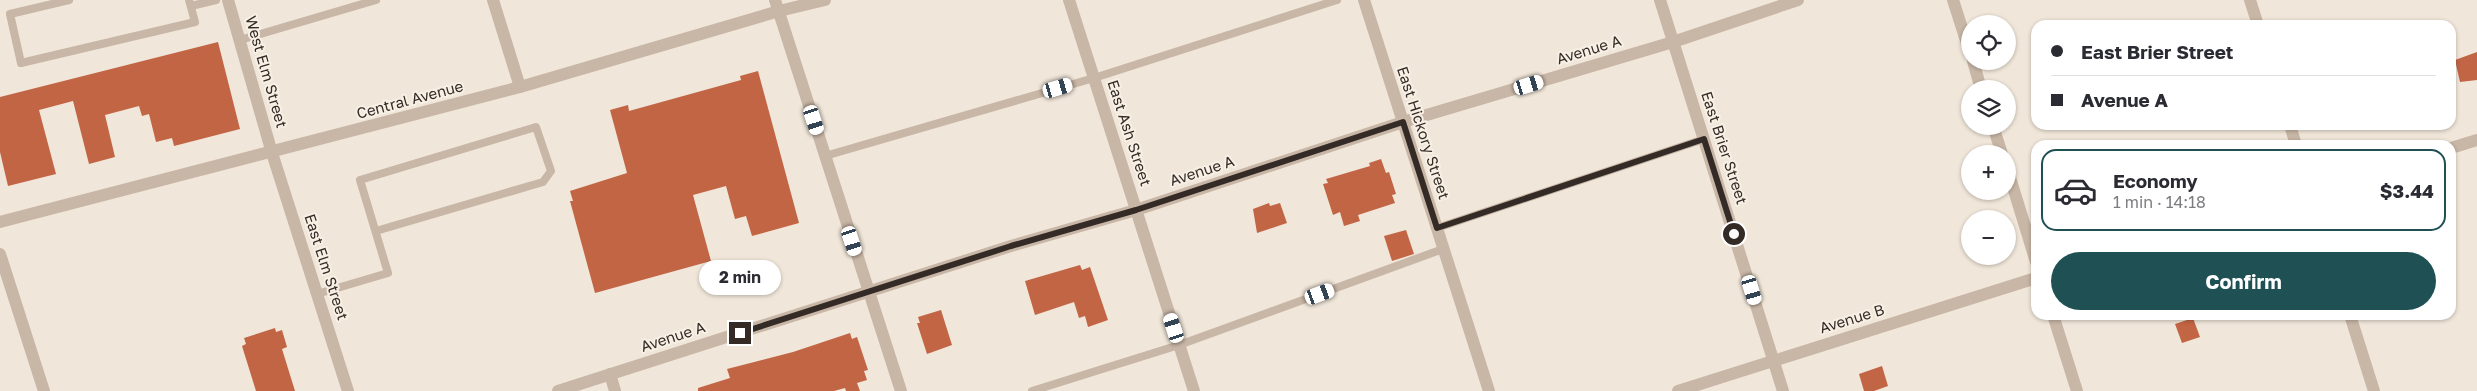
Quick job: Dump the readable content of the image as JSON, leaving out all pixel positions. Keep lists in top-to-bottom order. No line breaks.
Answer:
{"streets":{"street":["Avenue A","West Elm Street","Central Avenue","East Ash Street","East Hickory Street","East Brier Street","East Elm Street","Avenue B"]},"crossings":[["Avenue A","East Ash Street"],["Avenue A","East Hickory Street"],["Avenue A","East Brier Street"],["West Elm Street","Central Avenue"],["West Elm Street","East Elm Street"],["Central Avenue","East Elm Street"],["East Brier Street","Avenue B"]],"page":{"map_buttons":["+","−"],"banner":["East Brier Street","Avenue A"],"list":[{"name":"Economy","note":"1 min · 14:18","value":"$3.44"}],"buttons":"Confirm","bubble":"2 min"}}
